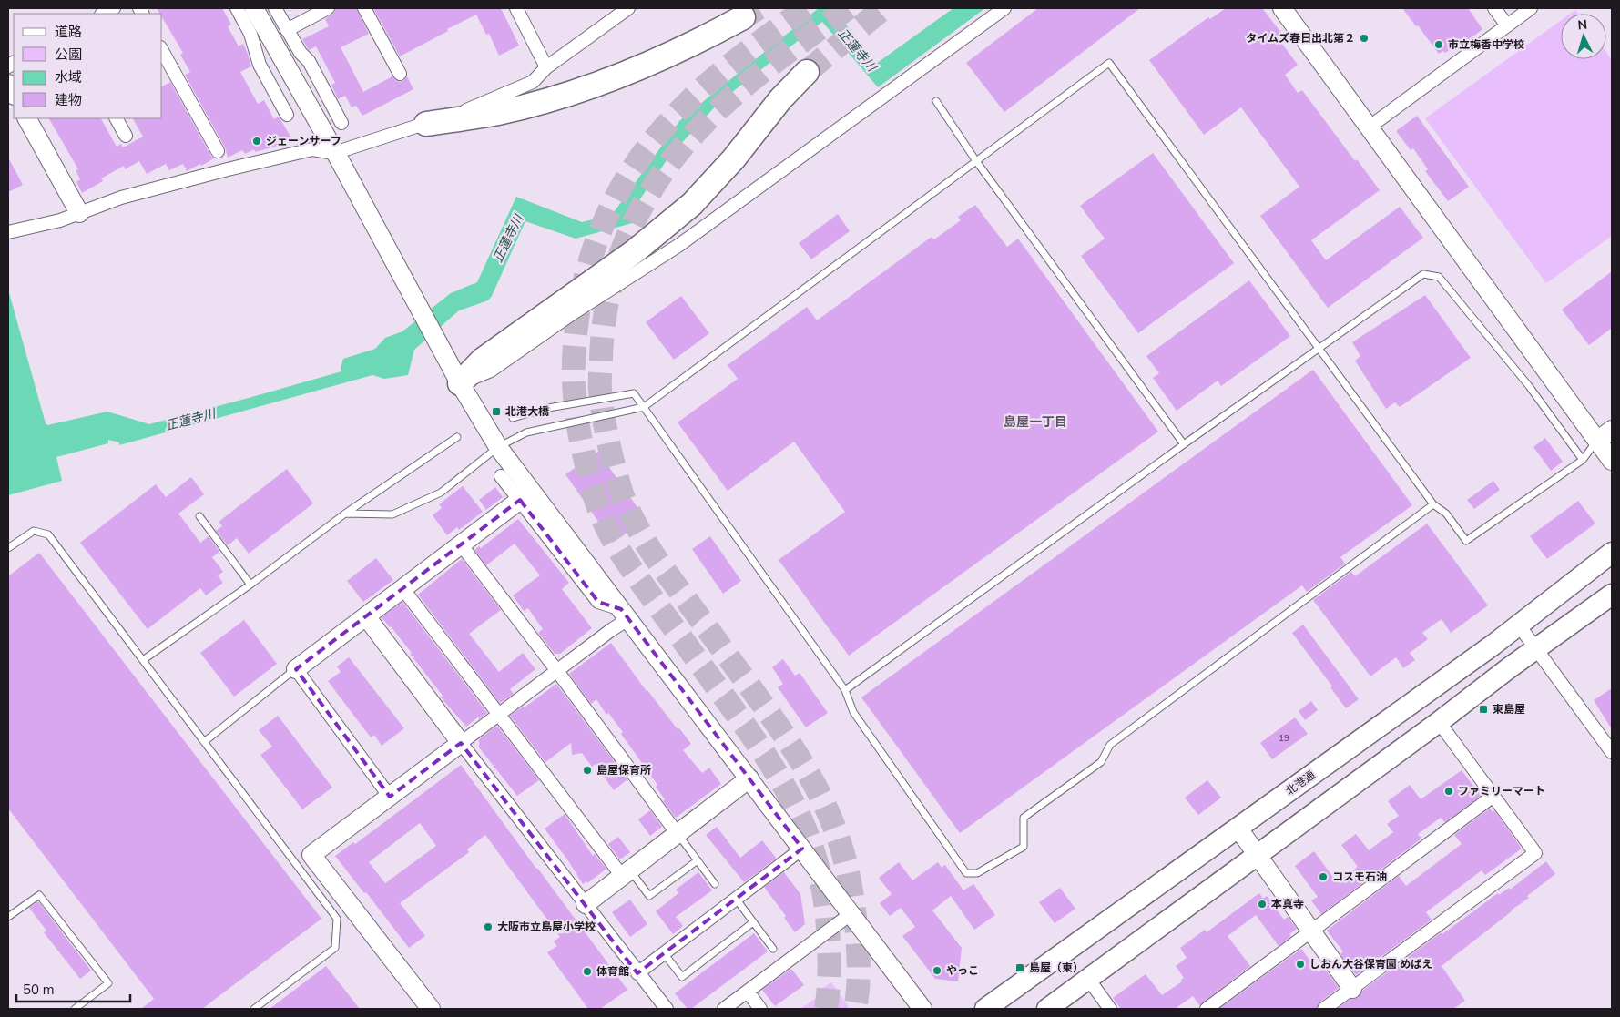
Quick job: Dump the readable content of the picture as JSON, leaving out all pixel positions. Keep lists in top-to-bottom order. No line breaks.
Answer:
{"streets":{"main road":["北港通"]},"districts":["島屋一丁目"],"water":["正蓮寺川"],"places":{"other":["タイムズ春日出北第２","市立梅香中学校","ジェーンサーフ","島屋保育所","ファミリーマート","コスモ石油","本真寺","大阪市立島屋小学校","しおん大谷保育園 めばえ","やっこ","体育館"],"transit":["北港大橋","東島屋","島屋（東）"]},"house_numbers":["19"],"legend":["道路","公園","水域","建物"],"scale_bar":"50 m","north":"top"}
